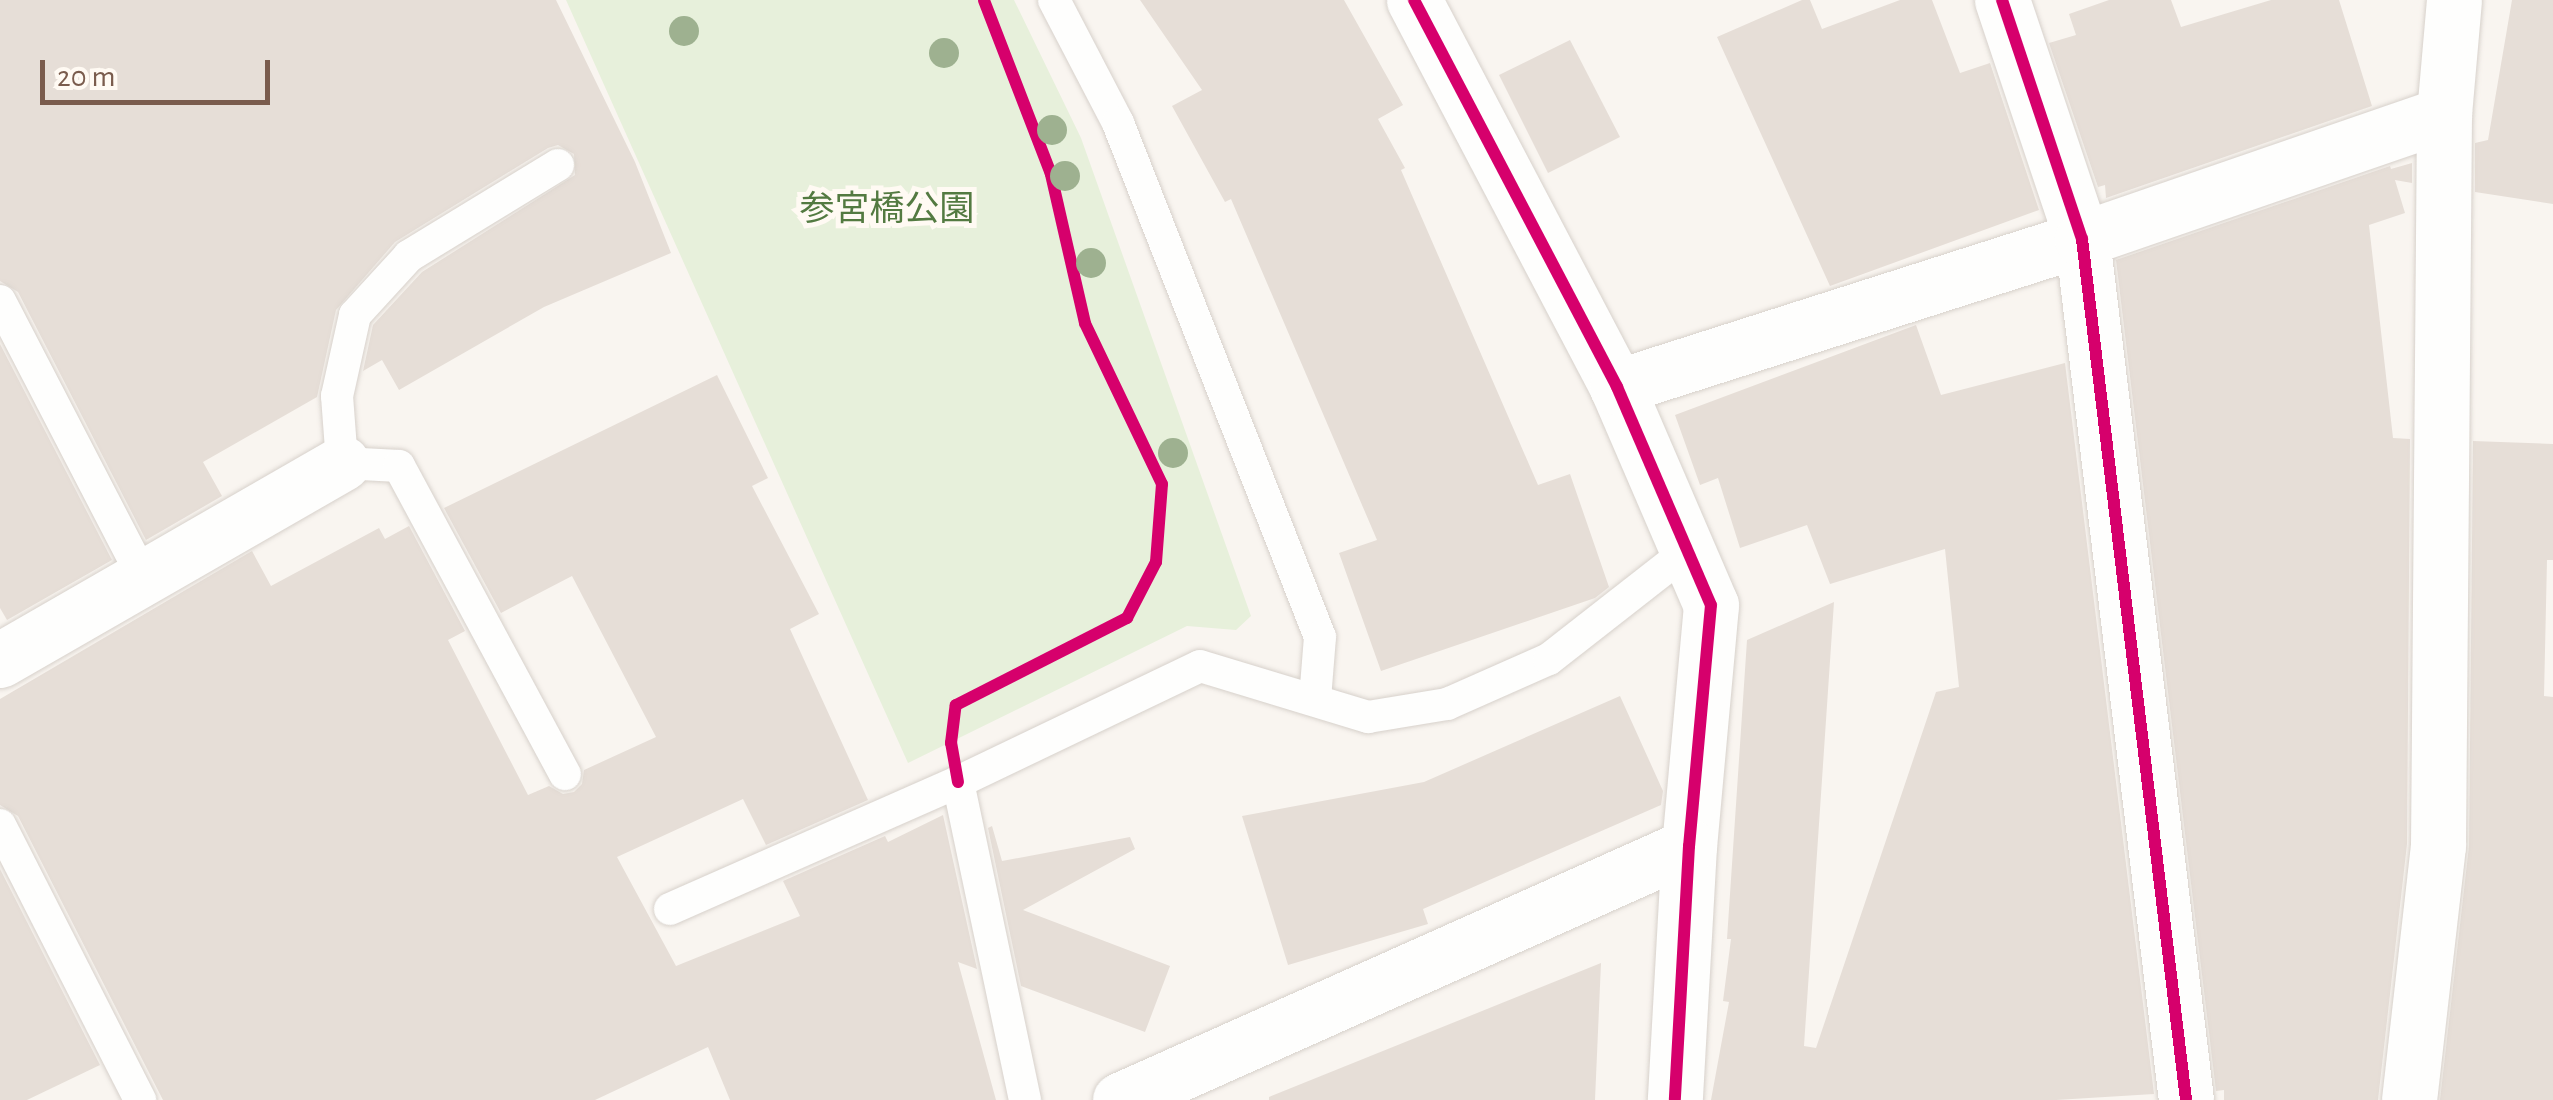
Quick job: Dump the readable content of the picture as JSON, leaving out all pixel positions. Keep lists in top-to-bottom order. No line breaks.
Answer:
{"parks":["参宮橋公園"],"scale_bar":"20 m"}
